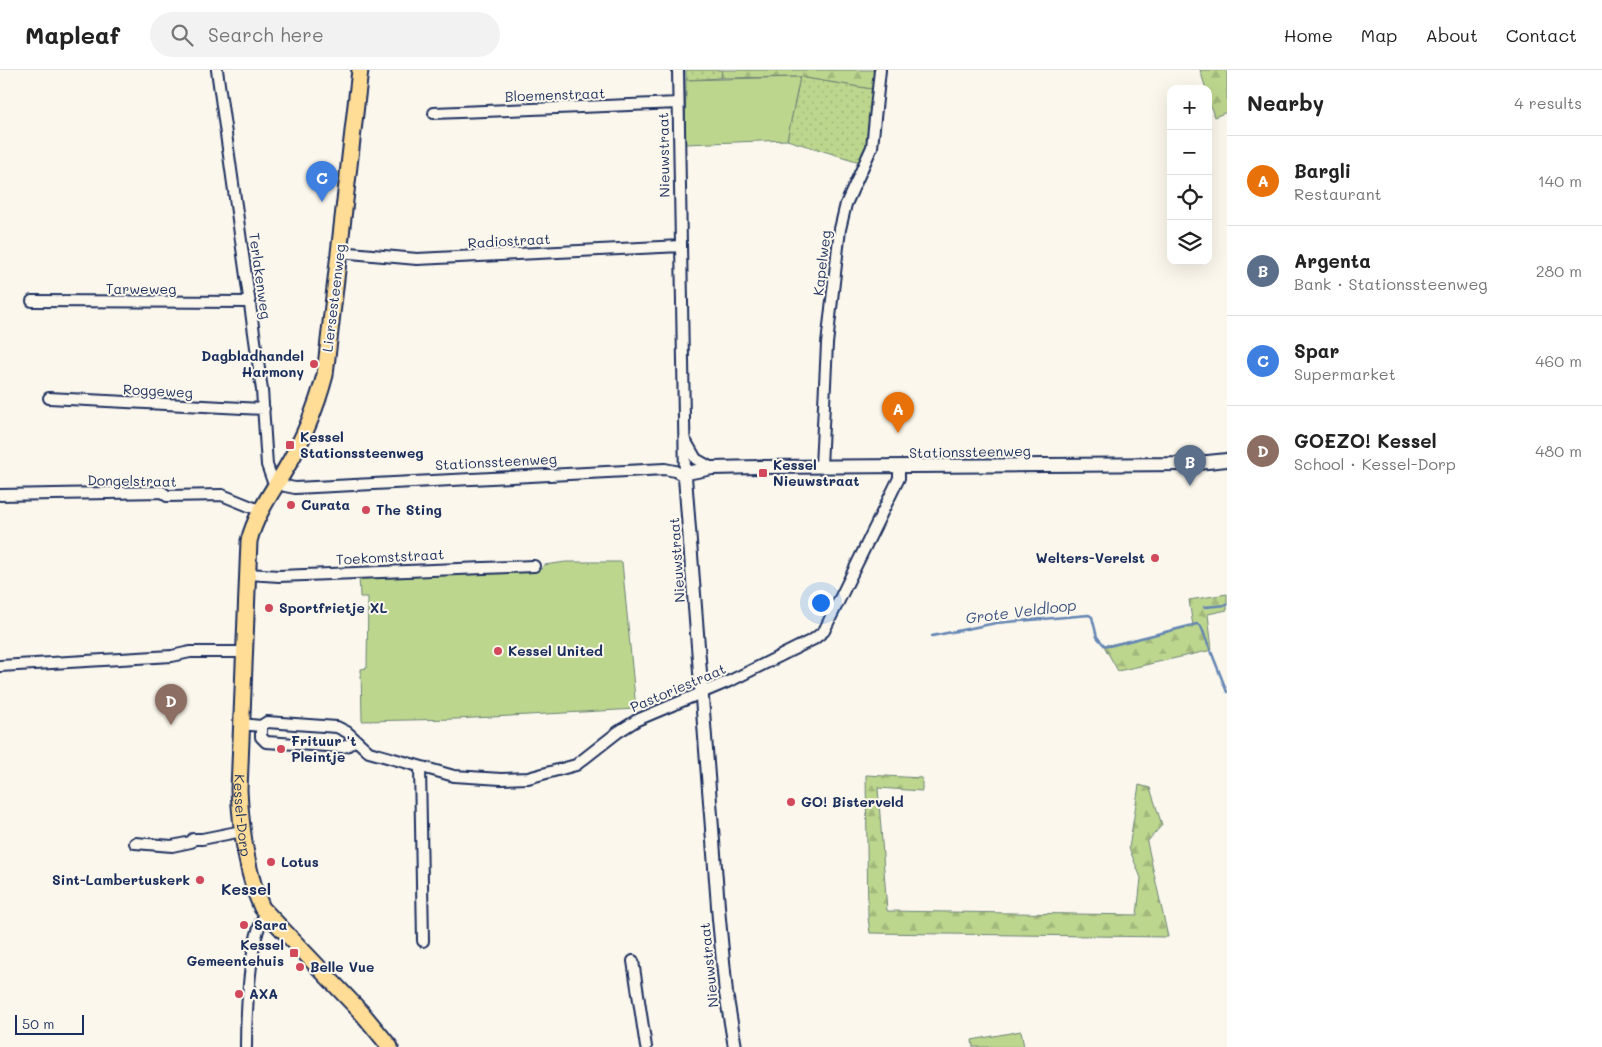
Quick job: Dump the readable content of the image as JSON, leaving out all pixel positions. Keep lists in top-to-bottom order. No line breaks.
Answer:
{"streets":{"main road":["Liersesteenweg","Kessel-Dorp"],"street":["Bloemenstraat","Nieuwstraat","Radiostraat","Kapelweg","Terlakenweg","Tarweweg","Roggeweg","Stationssteenweg","Dongelstraat","Toekomststraat","Pastoriestraat"]},"crossings":[["Bloemenstraat","Nieuwstraat"],["Nieuwstraat","Radiostraat"],["Nieuwstraat","Stationssteenweg"],["Nieuwstraat","Pastoriestraat"],["Radiostraat","Liersesteenweg"],["Kapelweg","Stationssteenweg"],["Terlakenweg","Tarweweg"],["Terlakenweg","Liersesteenweg"],["Terlakenweg","Roggeweg"],["Terlakenweg","Stationssteenweg"],["Liersesteenweg","Stationssteenweg"],["Liersesteenweg","Dongelstraat"],["Liersesteenweg","Kessel-Dorp"],["Stationssteenweg","Pastoriestraat"],["Dongelstraat","Kessel-Dorp"],["Toekomststraat","Kessel-Dorp"]],"districts":["Kessel"],"water":["Grote Veldloop"],"places":{"other":["Dagbladhandel Harmony","Curata","The Sting","Welters-Verelst","Sportfrietje XL","Kessel United","Frituur 't Pleintje","GO! Bisterveld","Lotus","Sint-Lambertuskerk","Sara","Belle Vue","AXA"],"transit":["Kessel Stationssteenweg","Kessel Nieuwstraat","Kessel Gemeentehuis"]},"scale_bar":"50 m","page":{"header":"Mapleaf","search":"Search here","nav":["Home","Map","About","Contact"],"heading":["Nearby","4 results"],"map_buttons":["+","−"],"list":[{"mark":"A","name":"Bargli","note":"Restaurant","value":"140 m"},{"mark":"B","name":"Argenta","note":"Bank · Stationssteenweg","value":"280 m"},{"mark":"C","name":"Spar","note":"Supermarket","value":"460 m"},{"mark":"D","name":"GOEZO! Kessel","note":"School · Kessel-Dorp","value":"480 m"}],"pins":["C","A","B","D"],"scale":"50 m"}}
